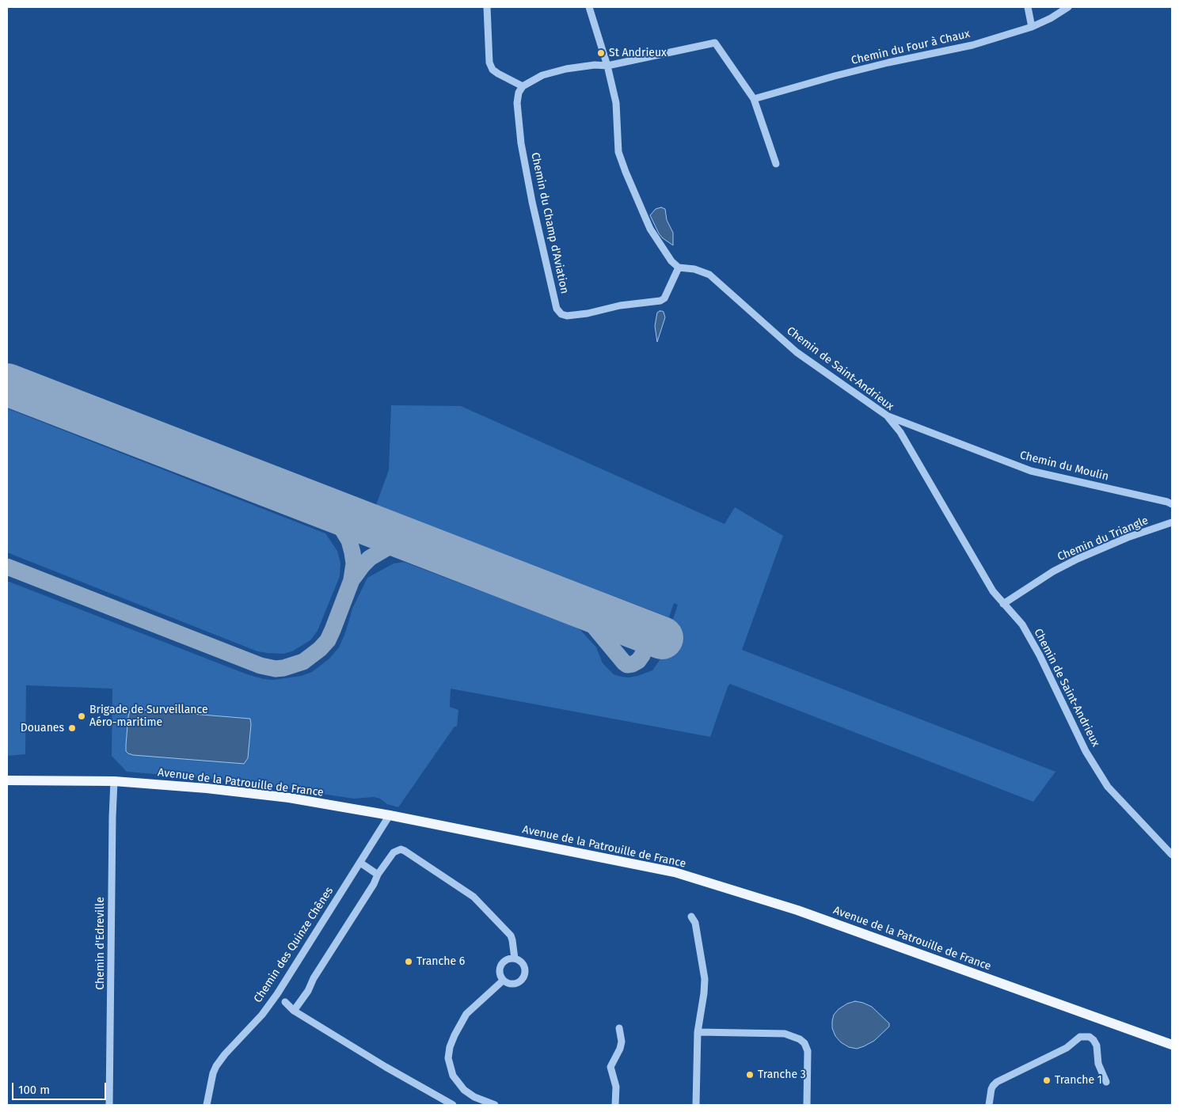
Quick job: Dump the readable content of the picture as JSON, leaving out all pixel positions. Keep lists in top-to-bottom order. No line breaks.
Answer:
{"streets":{"main road":["Avenue de la Patrouille de France"],"street":["Chemin du Four à Chaux","Chemin du Champ d'Aviation","Chemin de Saint-Andrieux","Chemin du Moulin","Chemin du Triangle","Chemin d'Edreville","Chemin des Quinze Chênes"]},"crossings":[["Chemin du Champ d'Aviation","Chemin de Saint-Andrieux"],["Chemin de Saint-Andrieux","Chemin du Moulin"],["Chemin de Saint-Andrieux","Chemin du Triangle"],["Avenue de la Patrouille de France","Chemin d'Edreville"],["Avenue de la Patrouille de France","Chemin des Quinze Chênes"]],"places":["St Andrieux","Brigade de Surveillance Aéro-maritime","Douanes","Tranche 6","Tranche 3","Tranche 1"],"scale_bar":"100 m"}
